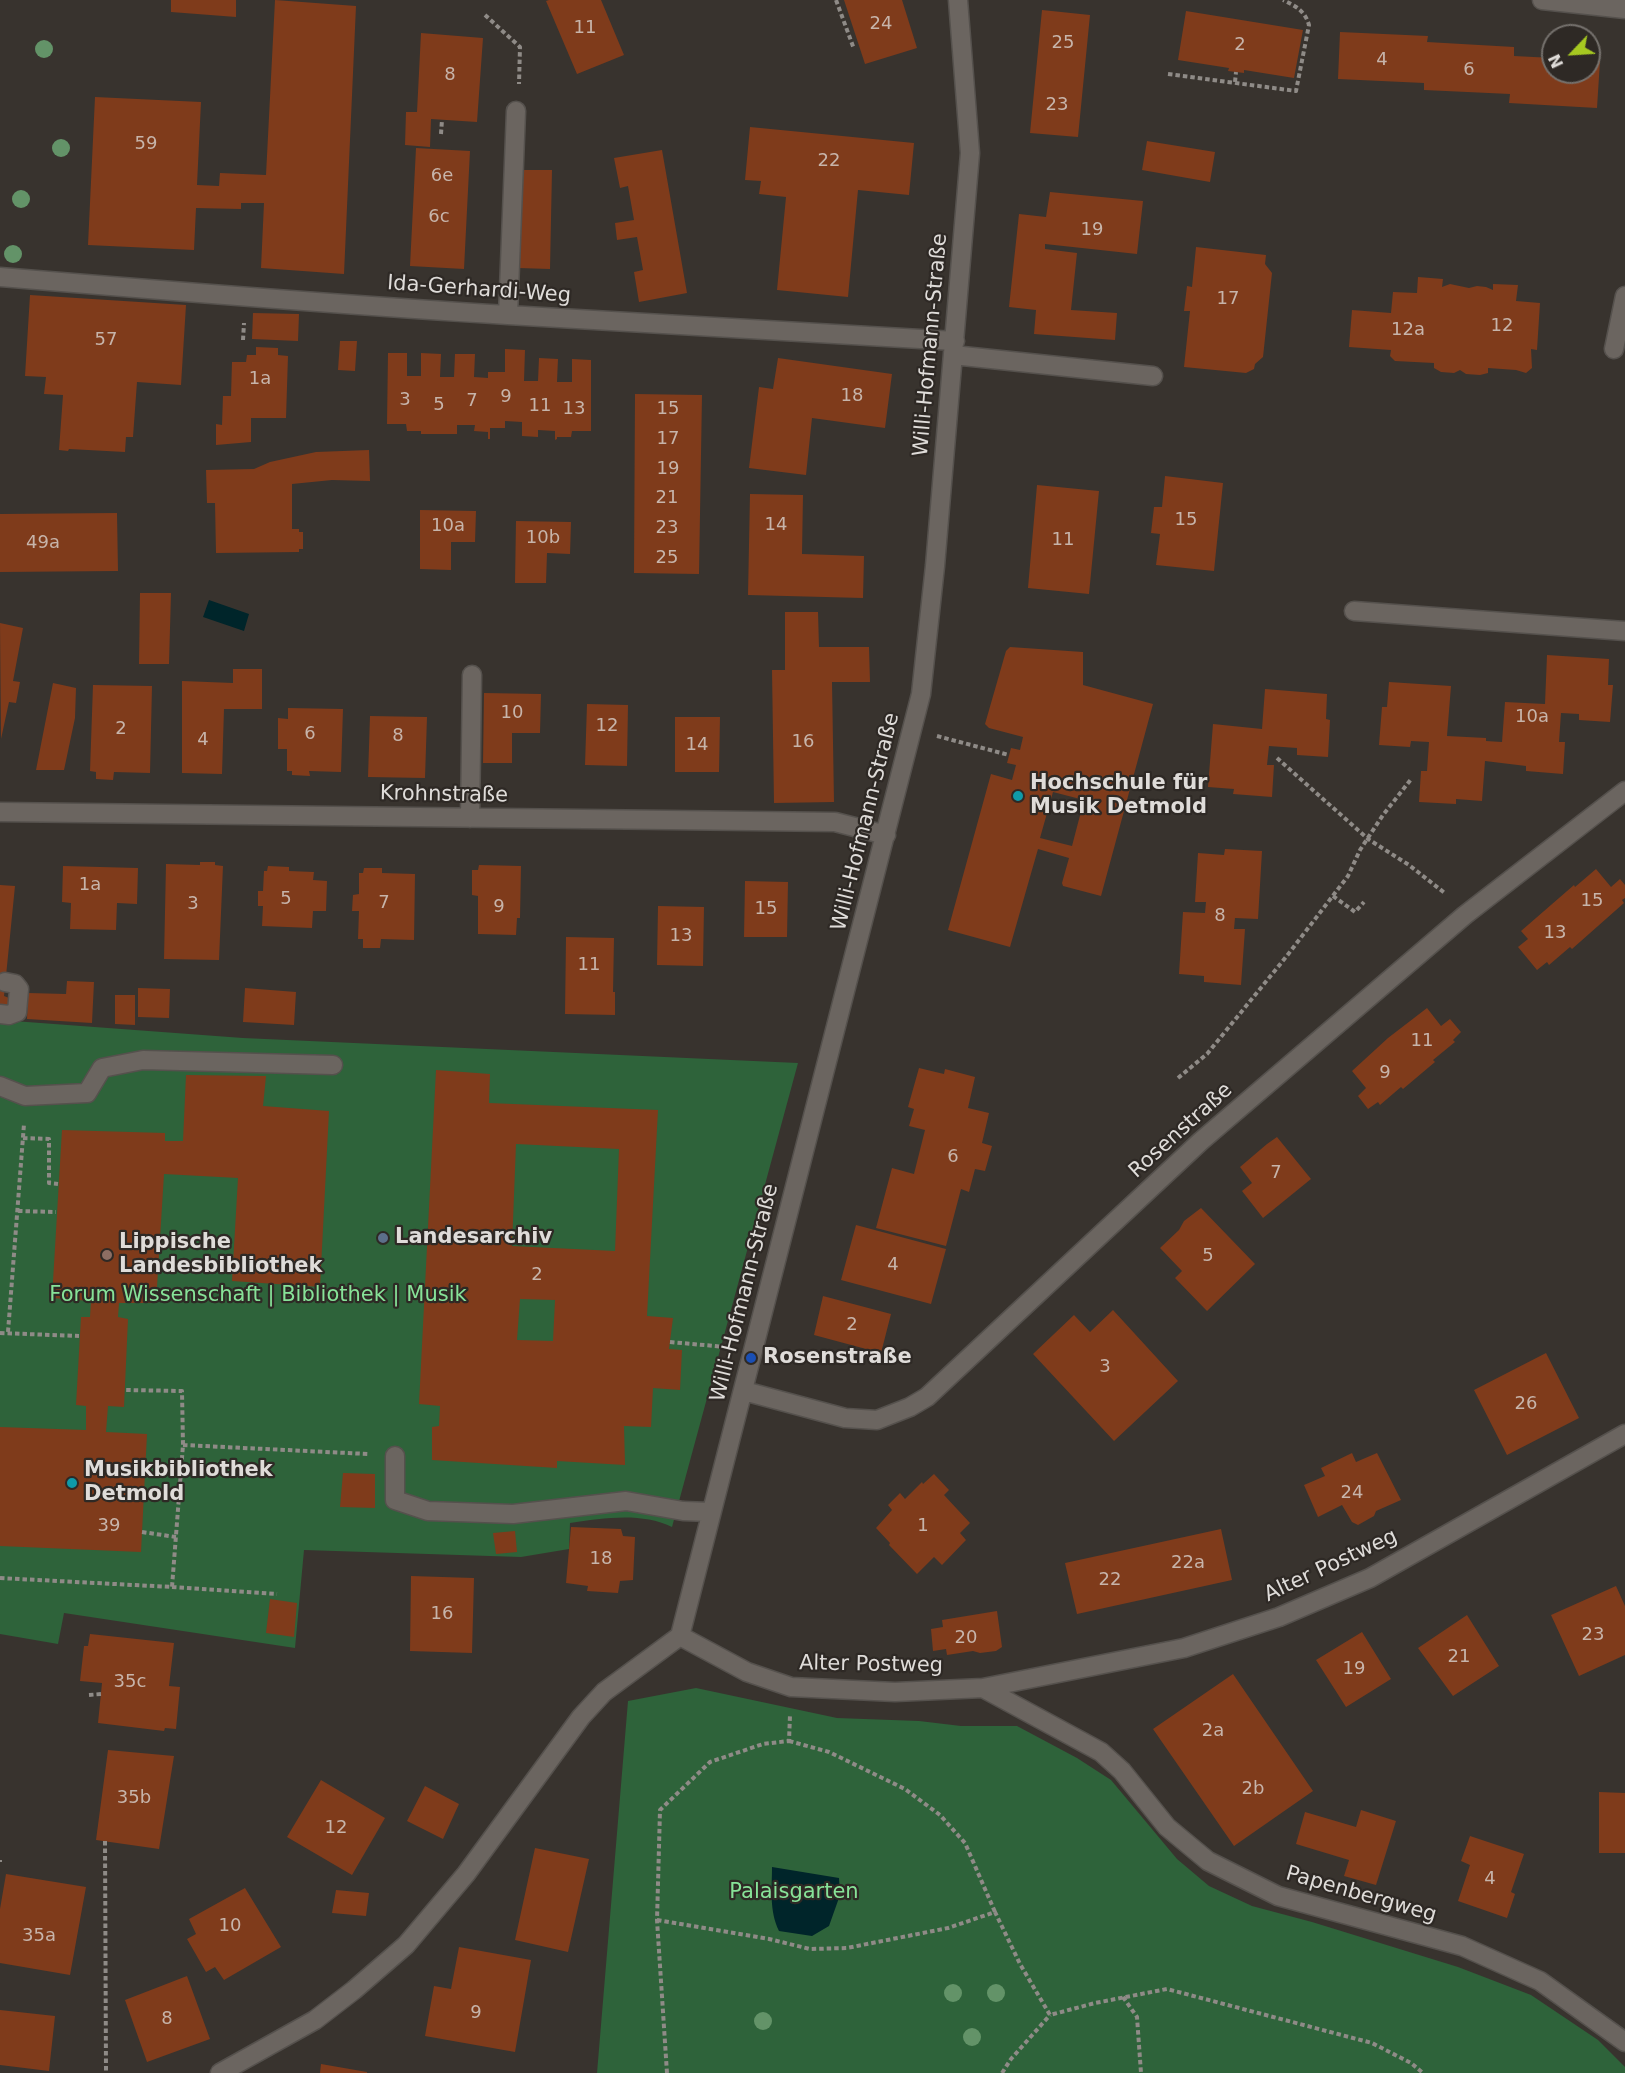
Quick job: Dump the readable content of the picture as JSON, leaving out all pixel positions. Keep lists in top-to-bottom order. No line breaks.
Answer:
{"streets":{"street":["Ida-Gerhardi-Weg","Willi-Hofmann-Straße","Krohnstraße","Rosenstraße","Alter Postweg","Papenbergweg"]},"crossings":[["Ida-Gerhardi-Weg","Willi-Hofmann-Straße"],["Willi-Hofmann-Straße","Krohnstraße"],["Willi-Hofmann-Straße","Rosenstraße"],["Willi-Hofmann-Straße","Alter Postweg"],["Alter Postweg","Papenbergweg"]],"parks":["Forum Wissenschaft | Bibliothek | Musik","Palaisgarten"],"places":["Hochschule für Musik Detmold","Landesarchiv","Lippische Landesbibliothek","Rosenstraße","Musikbibliothek Detmold"],"house_numbers":["24","11","25","2","4","6","8","23","59","22","6e","6c","19","17","12","12a","57","1a","18","9","3","7","5","11","13","15","17","19","21","15","14","10a","23","10b","11","49a","25","10","10a","12","2","6","8","4","16","14","1a","5","15","7","3","9","15","8","13","13","11","11","9","6","7","5","4","2","2","3","26","24","39","1","18","22a","22","16","23","20","21","19","35c","2a","2b","35b","12","4","10","35a","9","8"],"north":"bottom left"}
